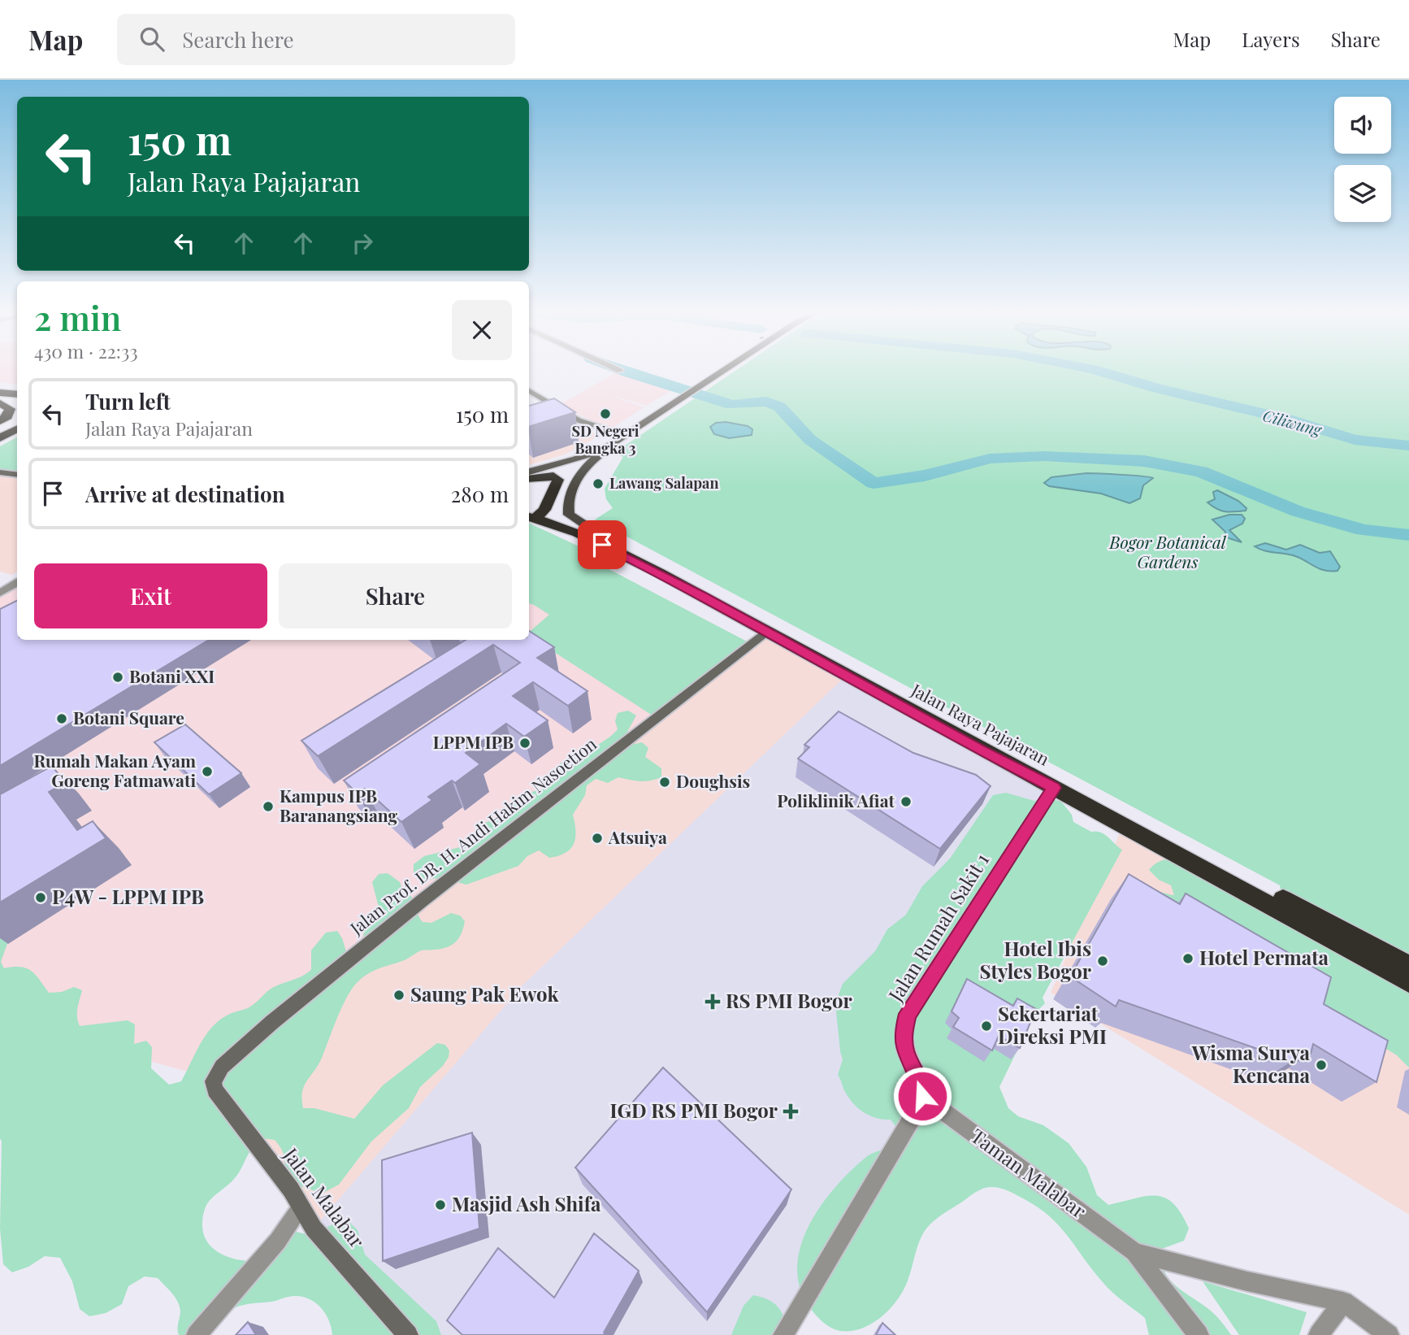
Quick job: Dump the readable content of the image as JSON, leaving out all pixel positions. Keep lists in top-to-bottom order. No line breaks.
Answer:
{"streets":{"highway":["Jalan Raya Pajajaran"],"street":["Jalan Prof. DR. H. Andi Hakim Nasoetion","Jalan Rumah Sakit 1","Taman Malabar","Jalan Malabar"]},"crossings":[["Jalan Raya Pajajaran","Jalan Prof. DR. H. Andi Hakim Nasoetion"],["Jalan Raya Pajajaran","Jalan Rumah Sakit 1"],["Jalan Prof. DR. H. Andi Hakim Nasoetion","Jalan Malabar"],["Jalan Rumah Sakit 1","Taman Malabar"]],"water":["Ciliwung"],"parks":["Bogor Botanical Gardens"],"places":{"other":["SD Negeri Bangka 3","Lawang Salapan","Botani XXI","Botani Square","LPPM IPB","Rumah Makan Ayam Goreng Fatmawati","Doughsis","Poliklinik Afiat","Kampus IPB Baranangsiang","Atsuiya","P4W - LPPM IPB","Hotel Permata","Hotel Ibis Styles Bogor","Saung Pak Ewok","Sekertariat Direksi PMI","Wisma Surya Kencana","Masjid Ash Shifa"],"health":["RS PMI Bogor","IGD RS PMI Bogor"]},"page":{"header":"Map","search":"Search here","nav":["Map","Layers","Share"],"turn":["150 m","Jalan Raya Pajajaran"],"heading":["2 min","430 m · 22:33"],"list":[{"name":"Turn left","note":"Jalan Raya Pajajaran","value":"150 m"},{"name":"Arrive at destination","value":"280 m"}],"buttons":["Exit","Share"]}}
